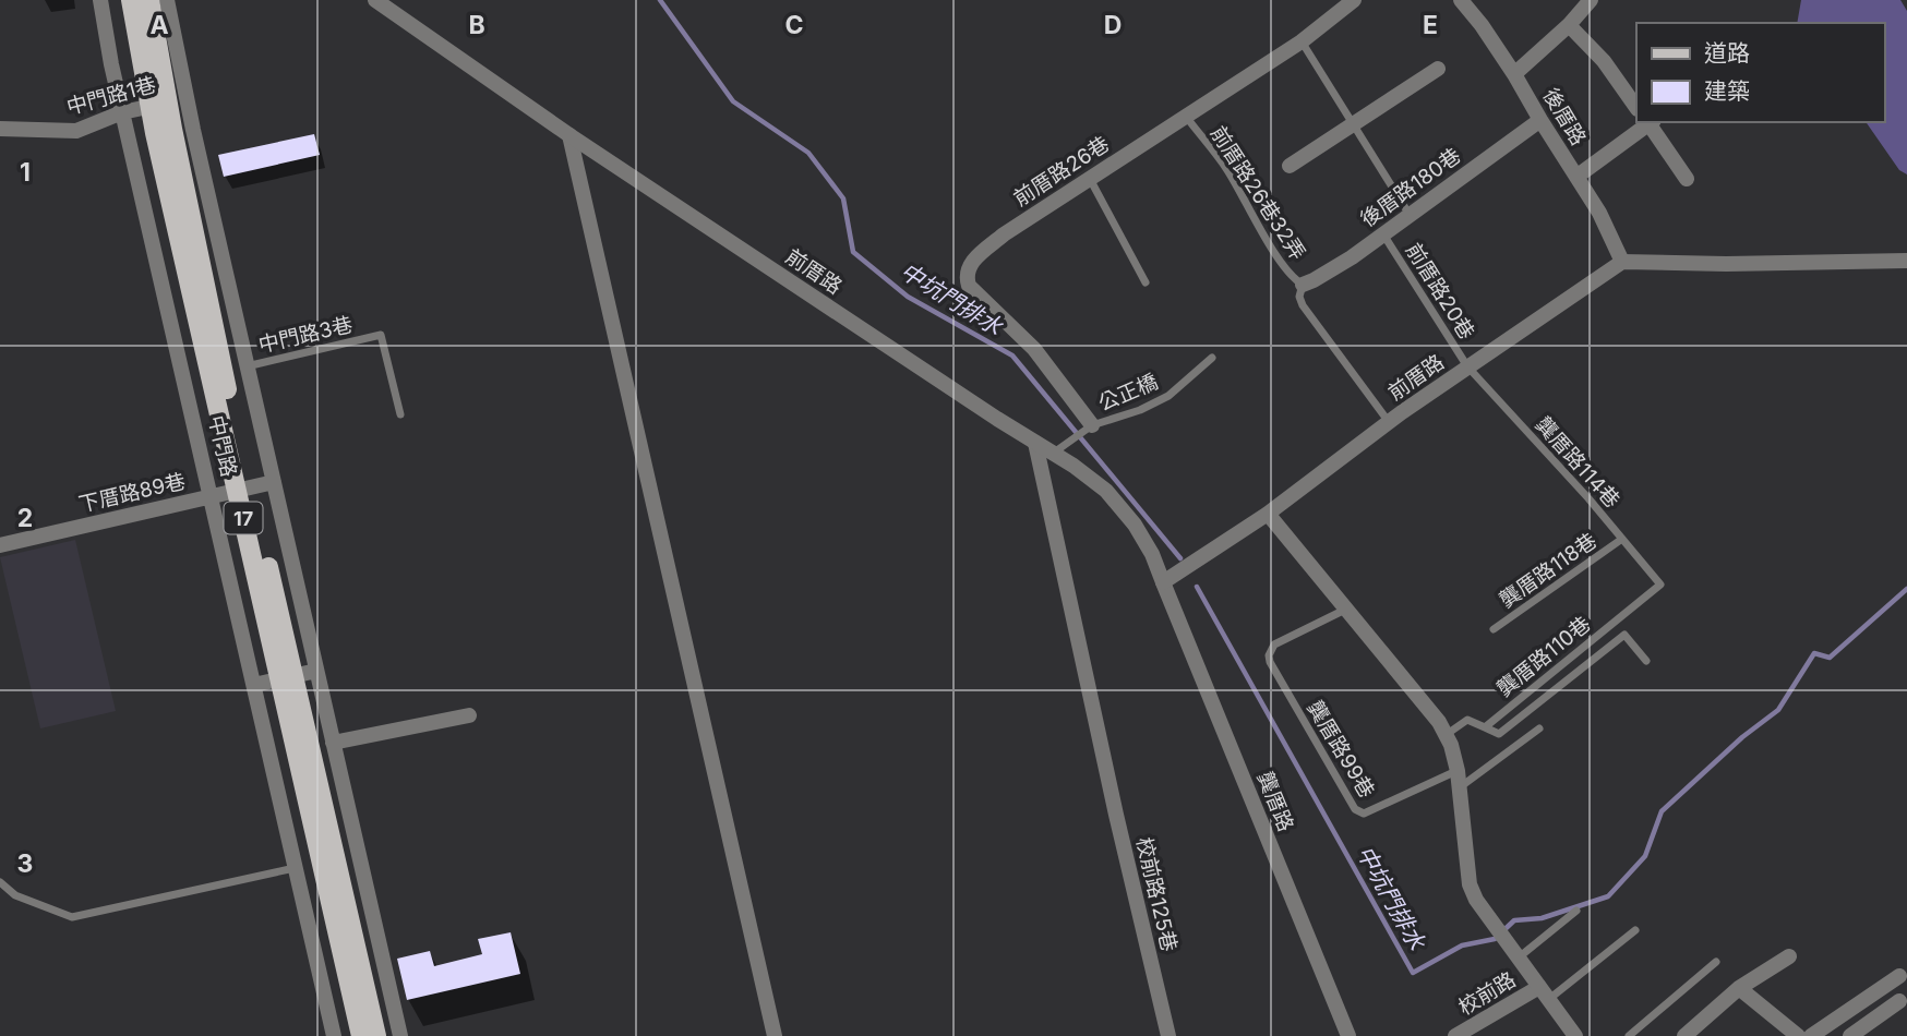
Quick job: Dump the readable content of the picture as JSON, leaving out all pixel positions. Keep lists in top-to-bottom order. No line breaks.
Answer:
{"streets":{"main road":["中門路","17"],"street":["中門路1巷","後厝路","前厝路26巷","後厝路180巷","前厝路","下厝路89巷","龔厝路","校前路125巷","校前路"],"lane":["前厝路26巷32弄","前厝路20巷","中門路3巷","公正橋","龔厝路114巷","龔厝路118巷","龔厝路110巷","龔厝路99巷"]},"crossings":[["中門路1巷","中門路"],["後厝路","後厝路180巷"],["後厝路","前厝路"],["前厝路26巷","前厝路26巷32弄"],["前厝路26巷","公正橋"],["後厝路180巷","前厝路26巷32弄"],["後厝路180巷","前厝路20巷"],["前厝路","前厝路20巷"],["前厝路","公正橋"],["前厝路","龔厝路114巷"],["前厝路","龔厝路"],["前厝路","校前路125巷"],["前厝路20巷","龔厝路114巷"],["中門路3巷","中門路"],["中門路","下厝路89巷"],["龔厝路114巷","龔厝路118巷"],["龔厝路114巷","龔厝路110巷"]],"water":["中坑門排水"],"legend":["道路","建築"],"grid":{"columns":["A","B","C","D","E"],"rows":["1","2","3"]}}
